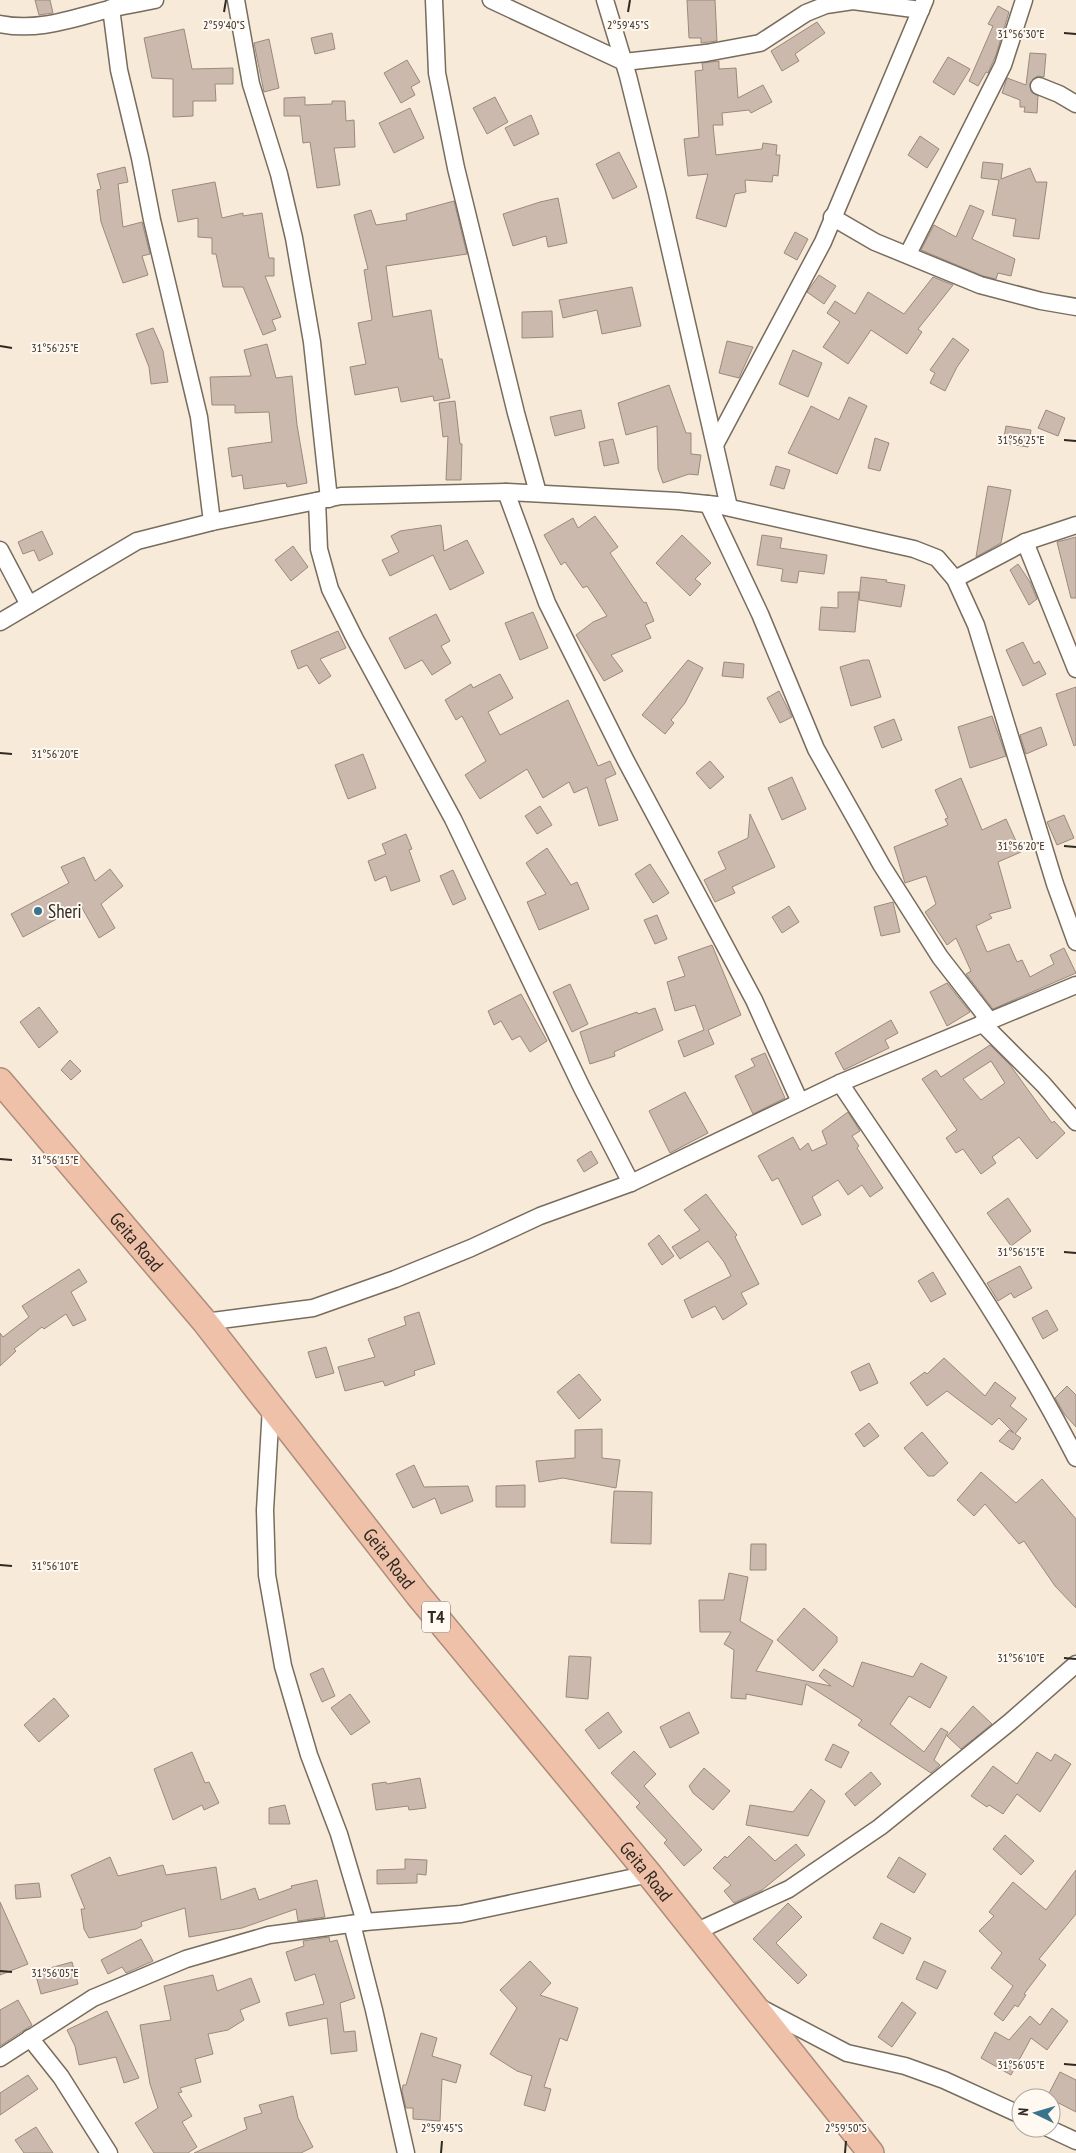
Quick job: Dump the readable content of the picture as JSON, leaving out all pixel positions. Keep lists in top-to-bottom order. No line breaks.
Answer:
{"streets":{"highway":["Geita Road","T4"]},"places":["Sheri"],"north":"left","coordinates":["2°59'40\"S","2°59'45\"S","31°56'30\"E","31°56'25\"E","31°56'20\"E","31°56'15\"E","31°56'10\"E","31°56'05\"E","2°59'50\"S"]}
